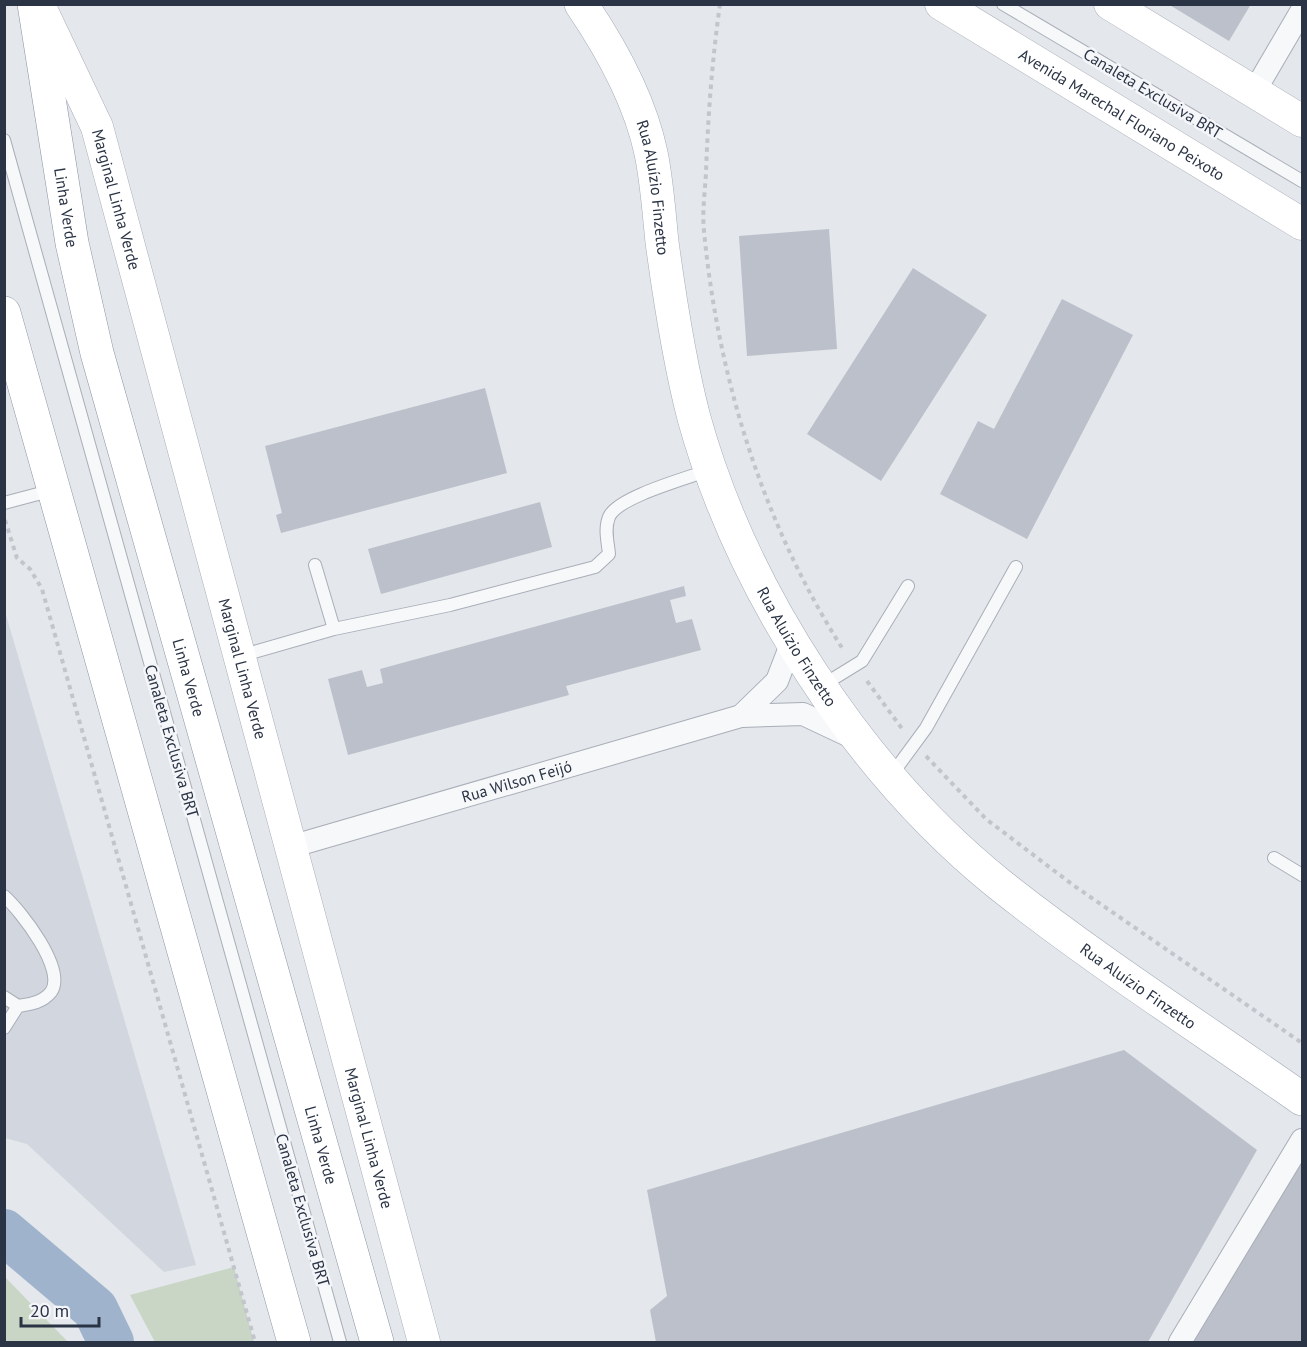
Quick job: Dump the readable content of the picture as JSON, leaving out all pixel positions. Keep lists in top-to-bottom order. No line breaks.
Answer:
{"streets":{"main road":["Avenida Marechal Floriano Peixoto","Rua Aluízio Finzetto","Marginal Linha Verde","Linha Verde"],"street":["Rua Wilson Feijó"],"lane":["Canaleta Exclusiva BRT"]},"crossings":[["Rua Aluízio Finzetto","Rua Wilson Feijó"],["Marginal Linha Verde","Linha Verde"],["Marginal Linha Verde","Rua Wilson Feijó"]],"scale_bar":"20 m"}
